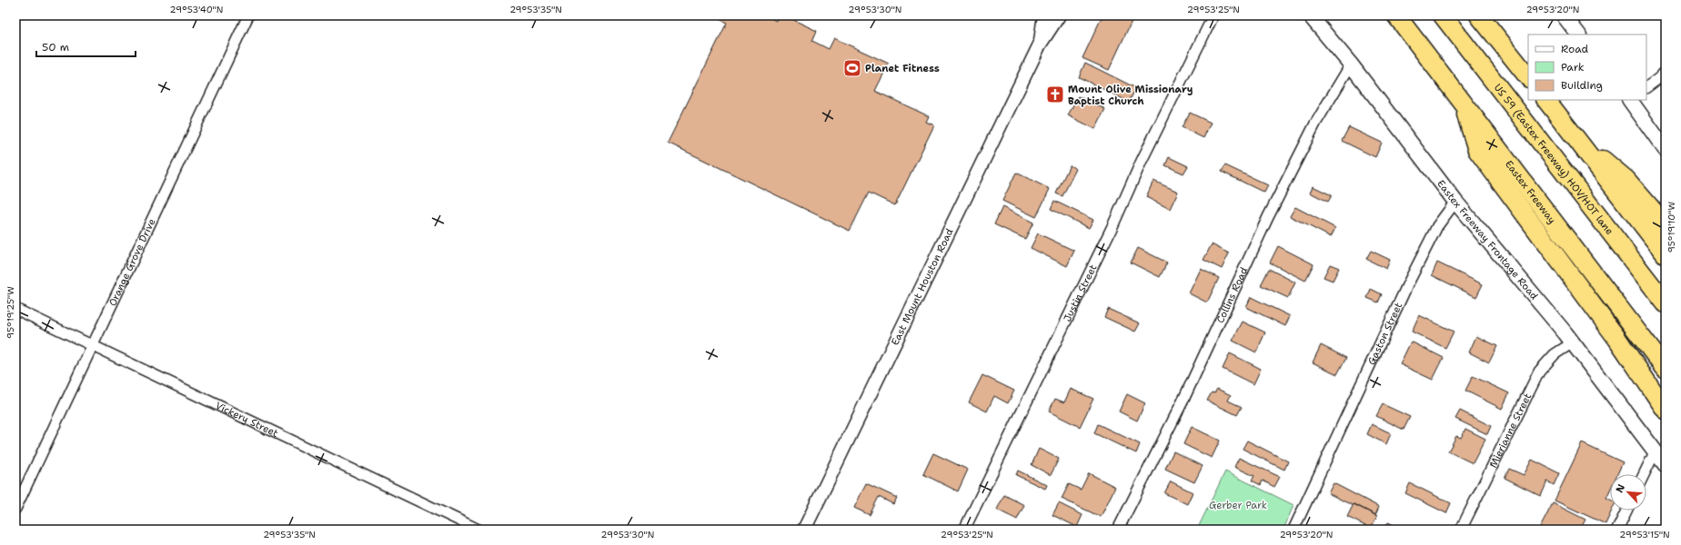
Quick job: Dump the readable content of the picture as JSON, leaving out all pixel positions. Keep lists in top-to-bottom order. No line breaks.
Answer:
{"streets":{"highway":["US 59 (Eastex Freeway) HOV/HOT lane","Eastex Freeway"],"main road":["Eastex Freeway Frontage Road"],"street":["Orange Grove Drive","East Mount Houston Road","Justin Street","Collins Road","Gaston Street","Vickery Street","Mierianne Street"]},"crossings":[["Eastex Freeway Frontage Road","Collins Road"],["Eastex Freeway Frontage Road","Gaston Street"],["Eastex Freeway Frontage Road","Mierianne Street"],["Orange Grove Drive","Vickery Street"]],"parks":["Gerber Park"],"places":{"sports":["Planet Fitness"],"church":["Mount Olive Missionary Baptist Church"]},"legend":["Road","Park","Building"],"scale_bar":"50 m","north":"top left","coordinates":["29°53'40\"N","29°53'35\"N","29°53'30\"N","29°53'25\"N","29°53'20\"N","95°19'10\"W","95°19'25\"W","29°53'15\"N"]}
